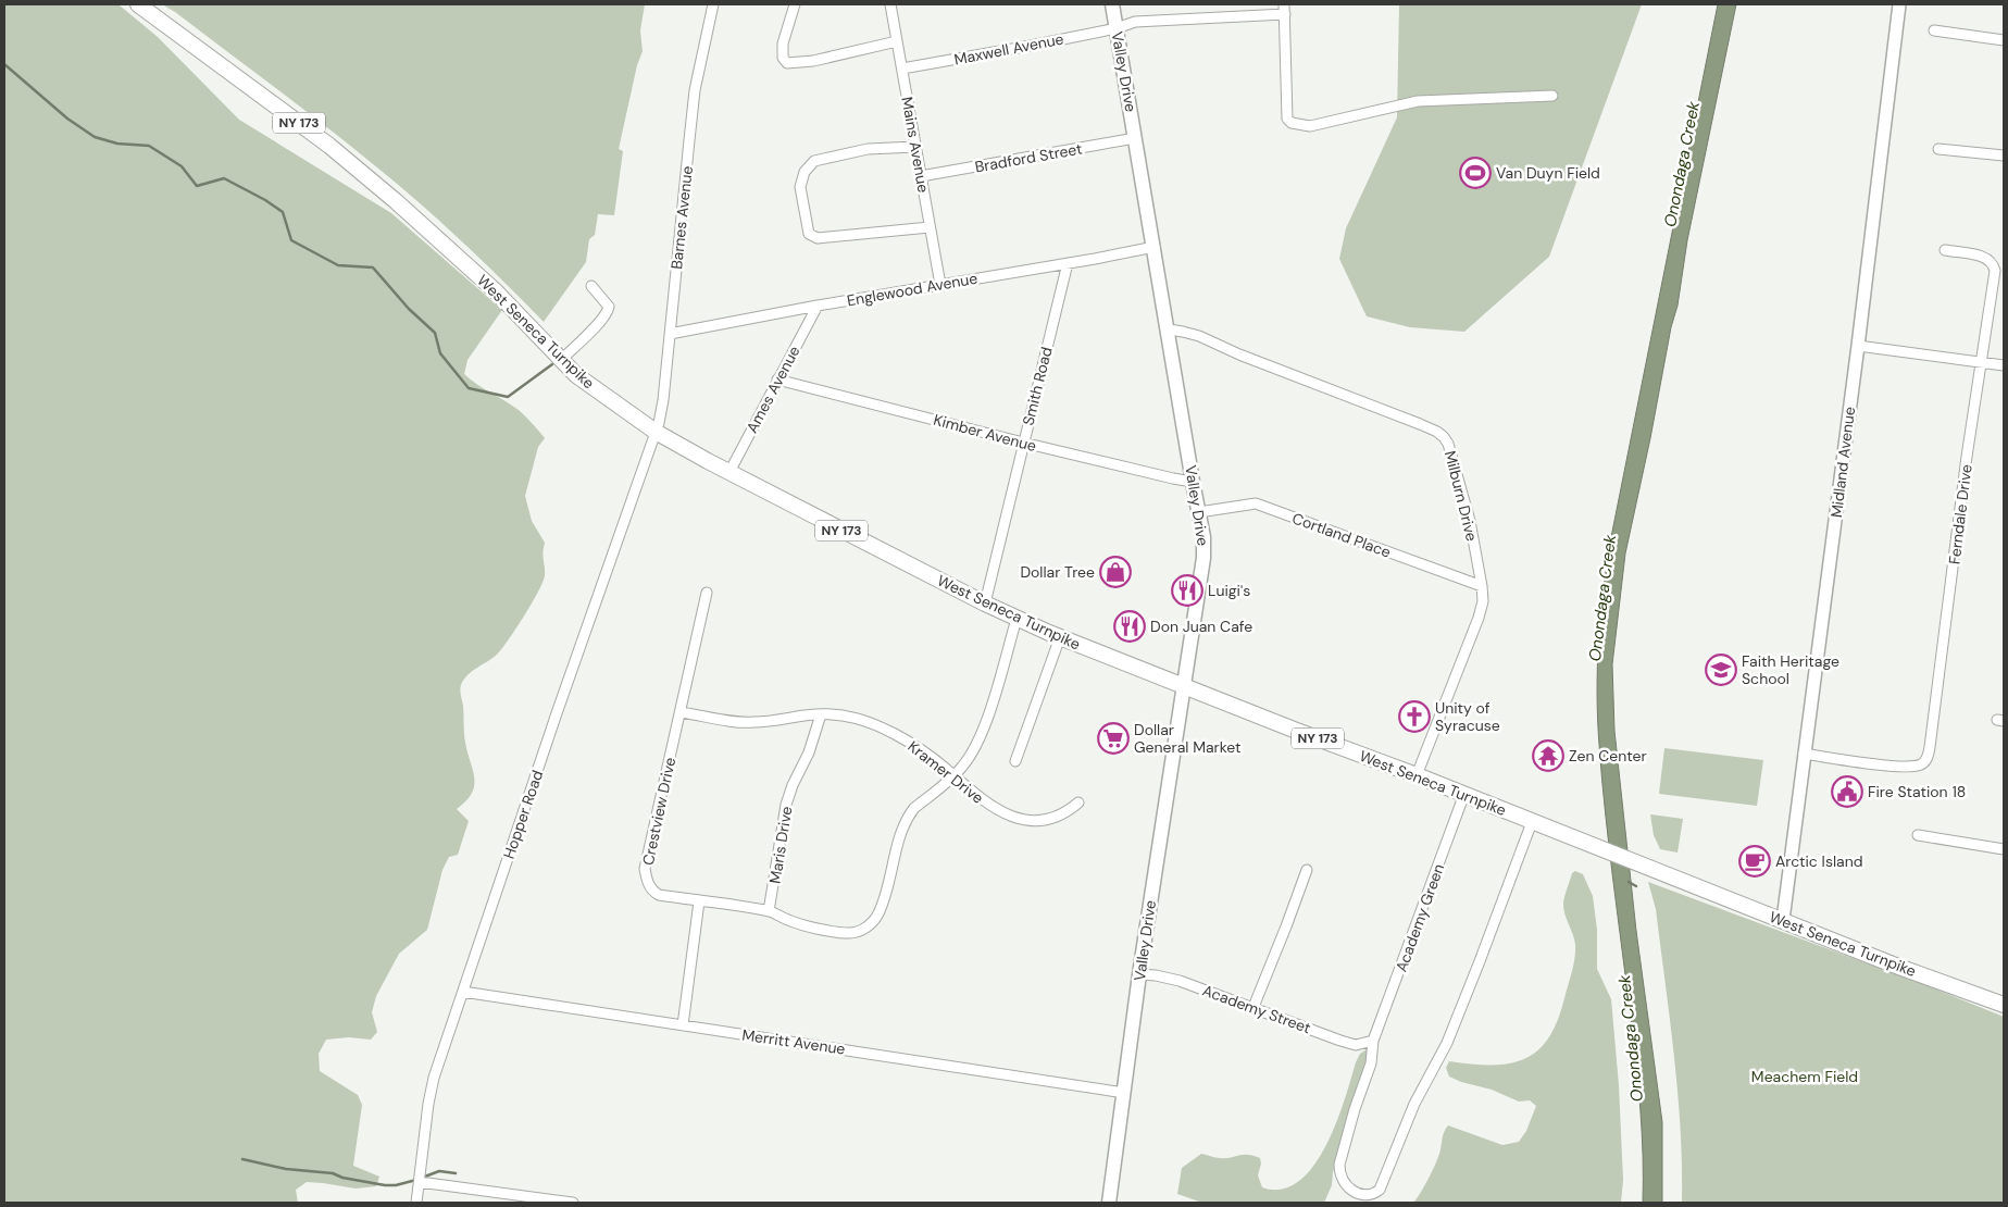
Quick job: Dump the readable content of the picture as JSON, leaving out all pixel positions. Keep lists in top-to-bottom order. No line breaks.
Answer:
{"streets":{"main road":["Valley Drive","NY 173","West Seneca Turnpike"],"street":["Maxwell Avenue","Mains Avenue","Bradford Street","Barnes Avenue","Englewood Avenue","Smith Road","Ames Avenue","Kimber Avenue","Midland Avenue","Milburn Drive","Ferndale Drive","Cortland Place","Kramer Drive","Crestview Drive","Hopper Road","Maris Drive","Academy Green","Academy Street","Merritt Avenue"]},"crossings":[["Maxwell Avenue","Valley Drive"],["Maxwell Avenue","Mains Avenue"],["Valley Drive","Bradford Street"],["Valley Drive","Englewood Avenue"],["Valley Drive","West Seneca Turnpike"],["Valley Drive","Kimber Avenue"],["Valley Drive","Milburn Drive"],["Valley Drive","Cortland Place"],["Valley Drive","Academy Street"],["Valley Drive","Merritt Avenue"],["Mains Avenue","Bradford Street"],["Mains Avenue","Englewood Avenue"],["Barnes Avenue","Englewood Avenue"],["Barnes Avenue","West Seneca Turnpike"],["Barnes Avenue","Hopper Road"],["Englewood Avenue","Smith Road"],["Englewood Avenue","Ames Avenue"],["West Seneca Turnpike","Smith Road"],["West Seneca Turnpike","Ames Avenue"],["West Seneca Turnpike","Midland Avenue"],["West Seneca Turnpike","Milburn Drive"],["West Seneca Turnpike","Hopper Road"],["West Seneca Turnpike","Academy Green"],["Smith Road","Kimber Avenue"],["Ames Avenue","Kimber Avenue"],["Midland Avenue","Ferndale Drive"],["Milburn Drive","Cortland Place"],["Kramer Drive","Crestview Drive"],["Kramer Drive","Maris Drive"],["Hopper Road","Merritt Avenue"],["Academy Green","Academy Street"]],"water":["Onondaga Creek"],"parks":["Meachem Field"],"places":{"sports":["Van Duyn Field"],"shop":["Dollar Tree"],"restaurant":["Luigi's","Don Juan Cafe"],"school or university":["Faith Heritage School"],"church":["Unity of Syracuse"],"supermarket":["Dollar General Market"],"temple":["Zen Center"],"public building":["Fire Station 18"],"cafe":["Arctic Island"]}}
